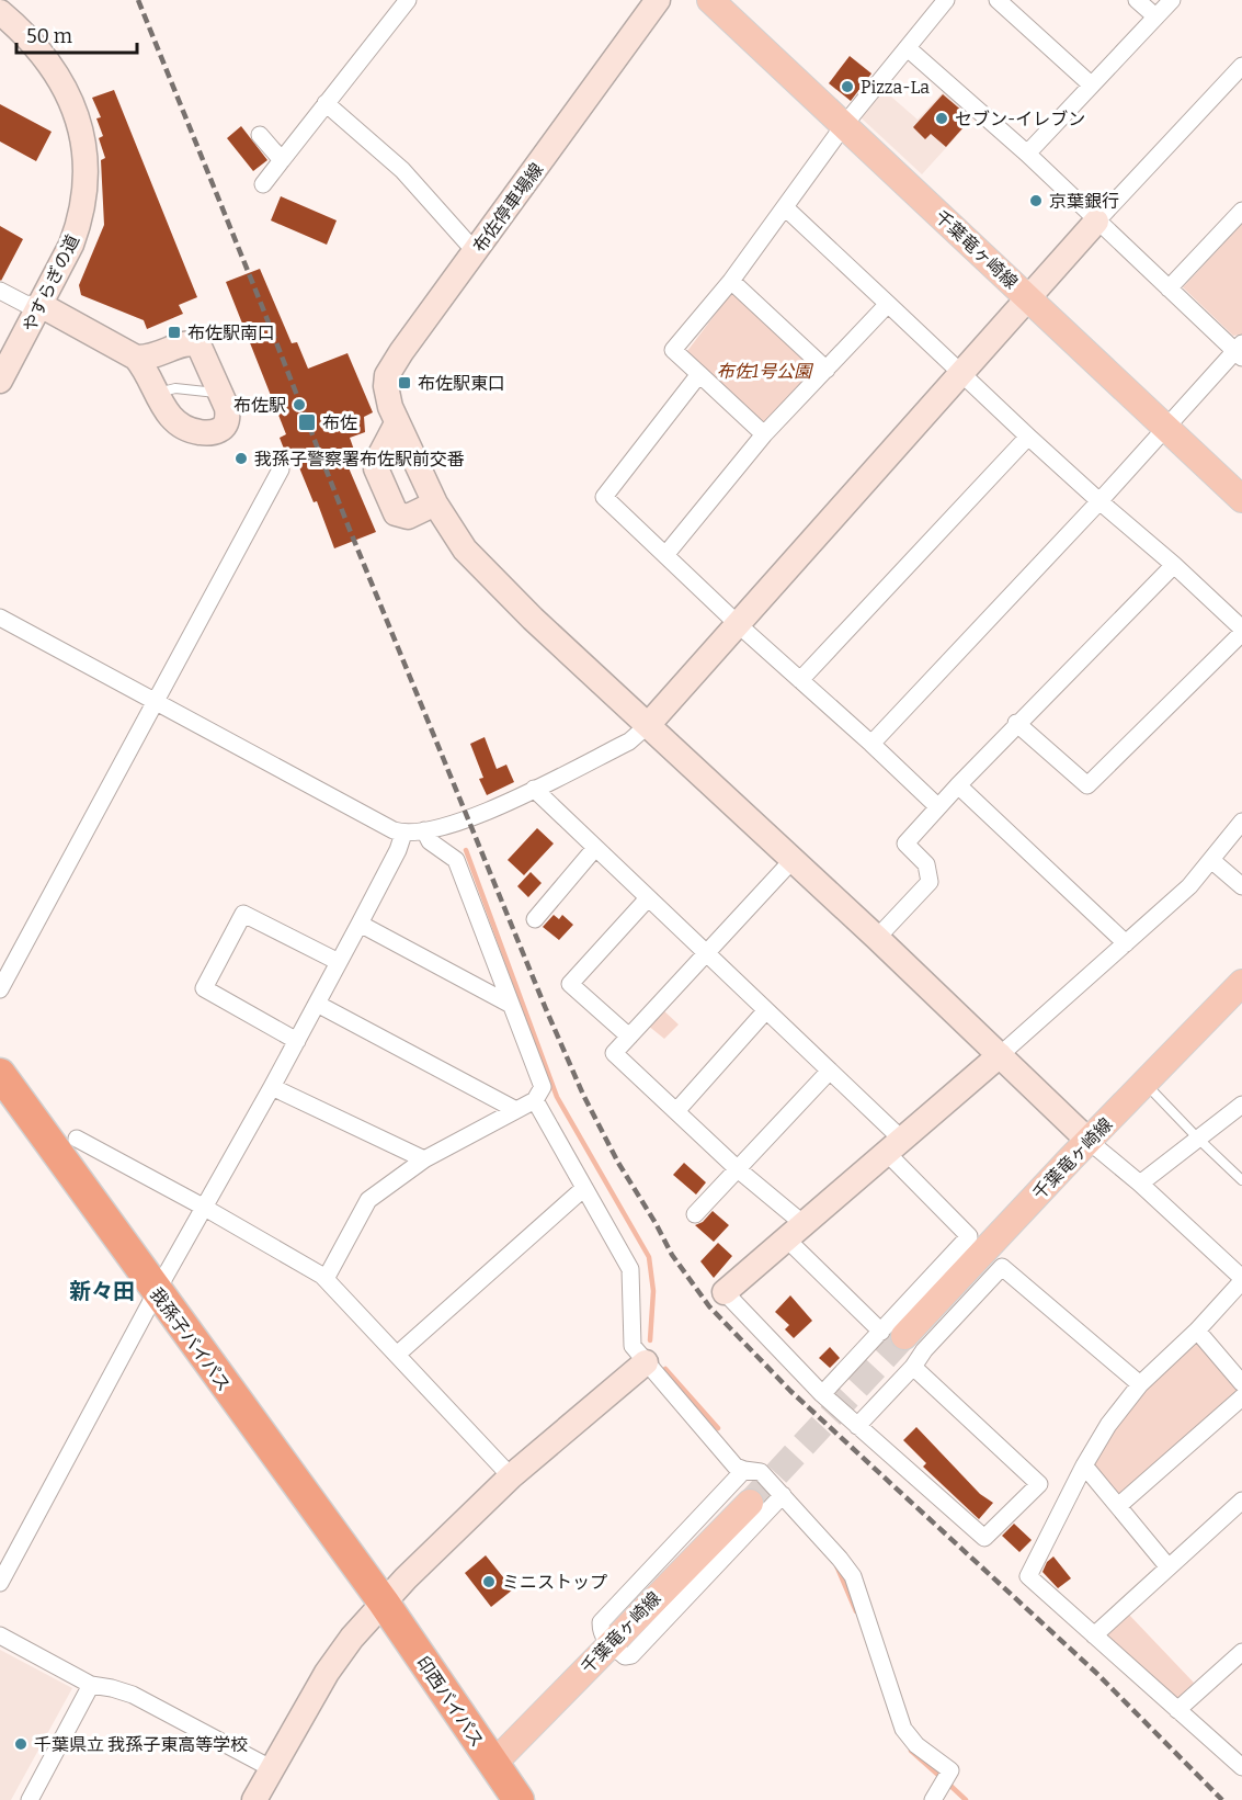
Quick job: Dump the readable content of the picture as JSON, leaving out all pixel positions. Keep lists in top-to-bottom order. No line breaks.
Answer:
{"streets":{"highway":["我孫子バイパス","印西バイパス"],"main road":["千葉竜ヶ崎線"],"street":["布佐停車場線","やすらぎの道"]},"crossings":[["布佐停車場線","千葉竜ヶ崎線"],["千葉竜ヶ崎線","印西バイパス"],["我孫子バイパス","印西バイパス"]],"districts":["新々田"],"parks":["布佐1号公園"],"places":{"other":["Pizza-La","セブン-イレブン","京葉銀行","布佐駅","我孫子警察署布佐駅前交番","ミニストップ","千葉県立 我孫子東高等学校"],"transit":["布佐駅南口","布佐駅東口","布佐"]},"scale_bar":"50 m"}
